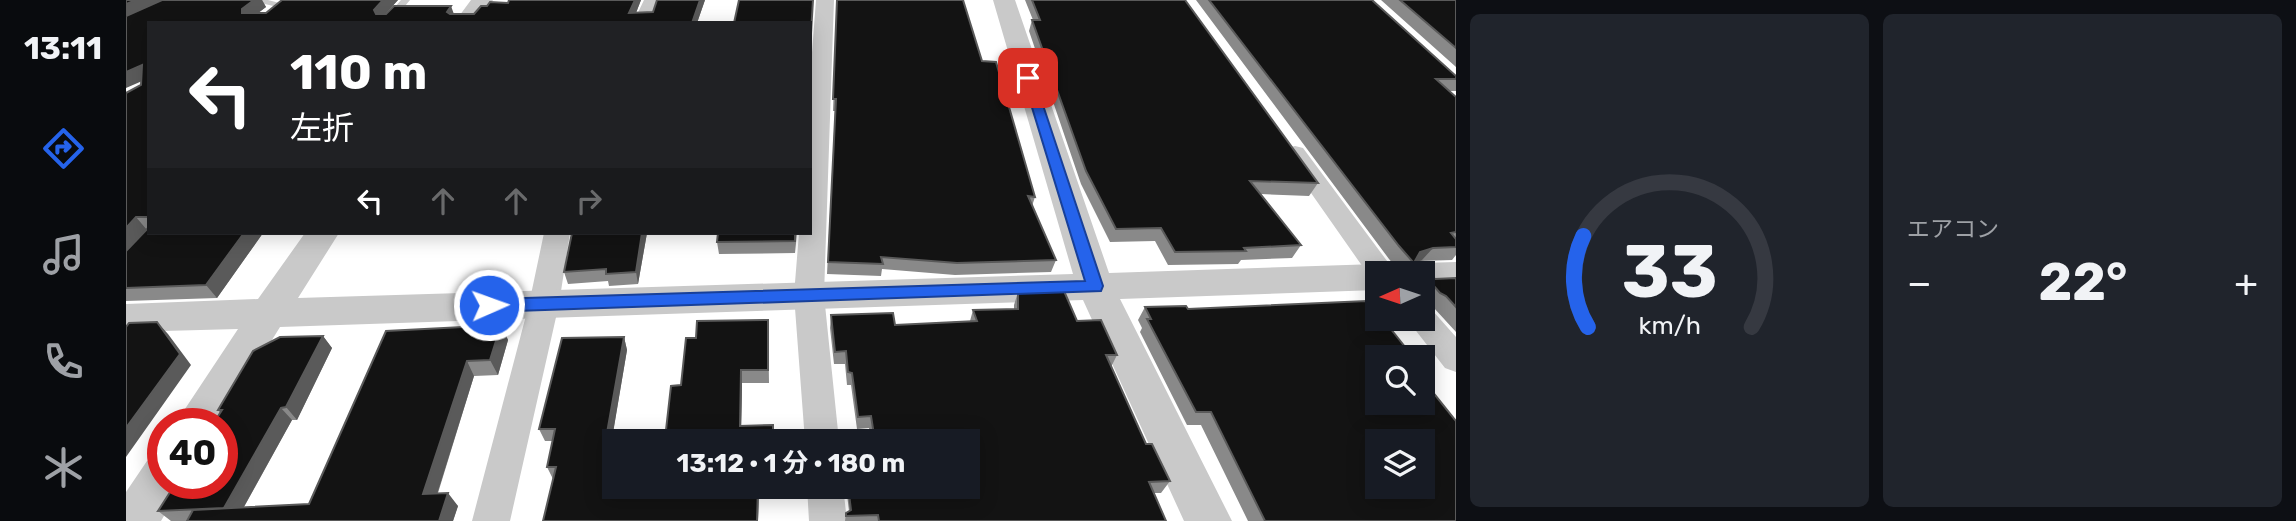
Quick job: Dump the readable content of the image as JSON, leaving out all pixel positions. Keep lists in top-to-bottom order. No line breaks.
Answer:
{"north":"left","page":{"tabs":"13:11","tile":"エアコン","turn":["110 m","左折"],"heat":["−","22°","+"],"limit":"40","trip":"13:12 · 1 分 · 180 m","gauge":["33","km/h"]}}
